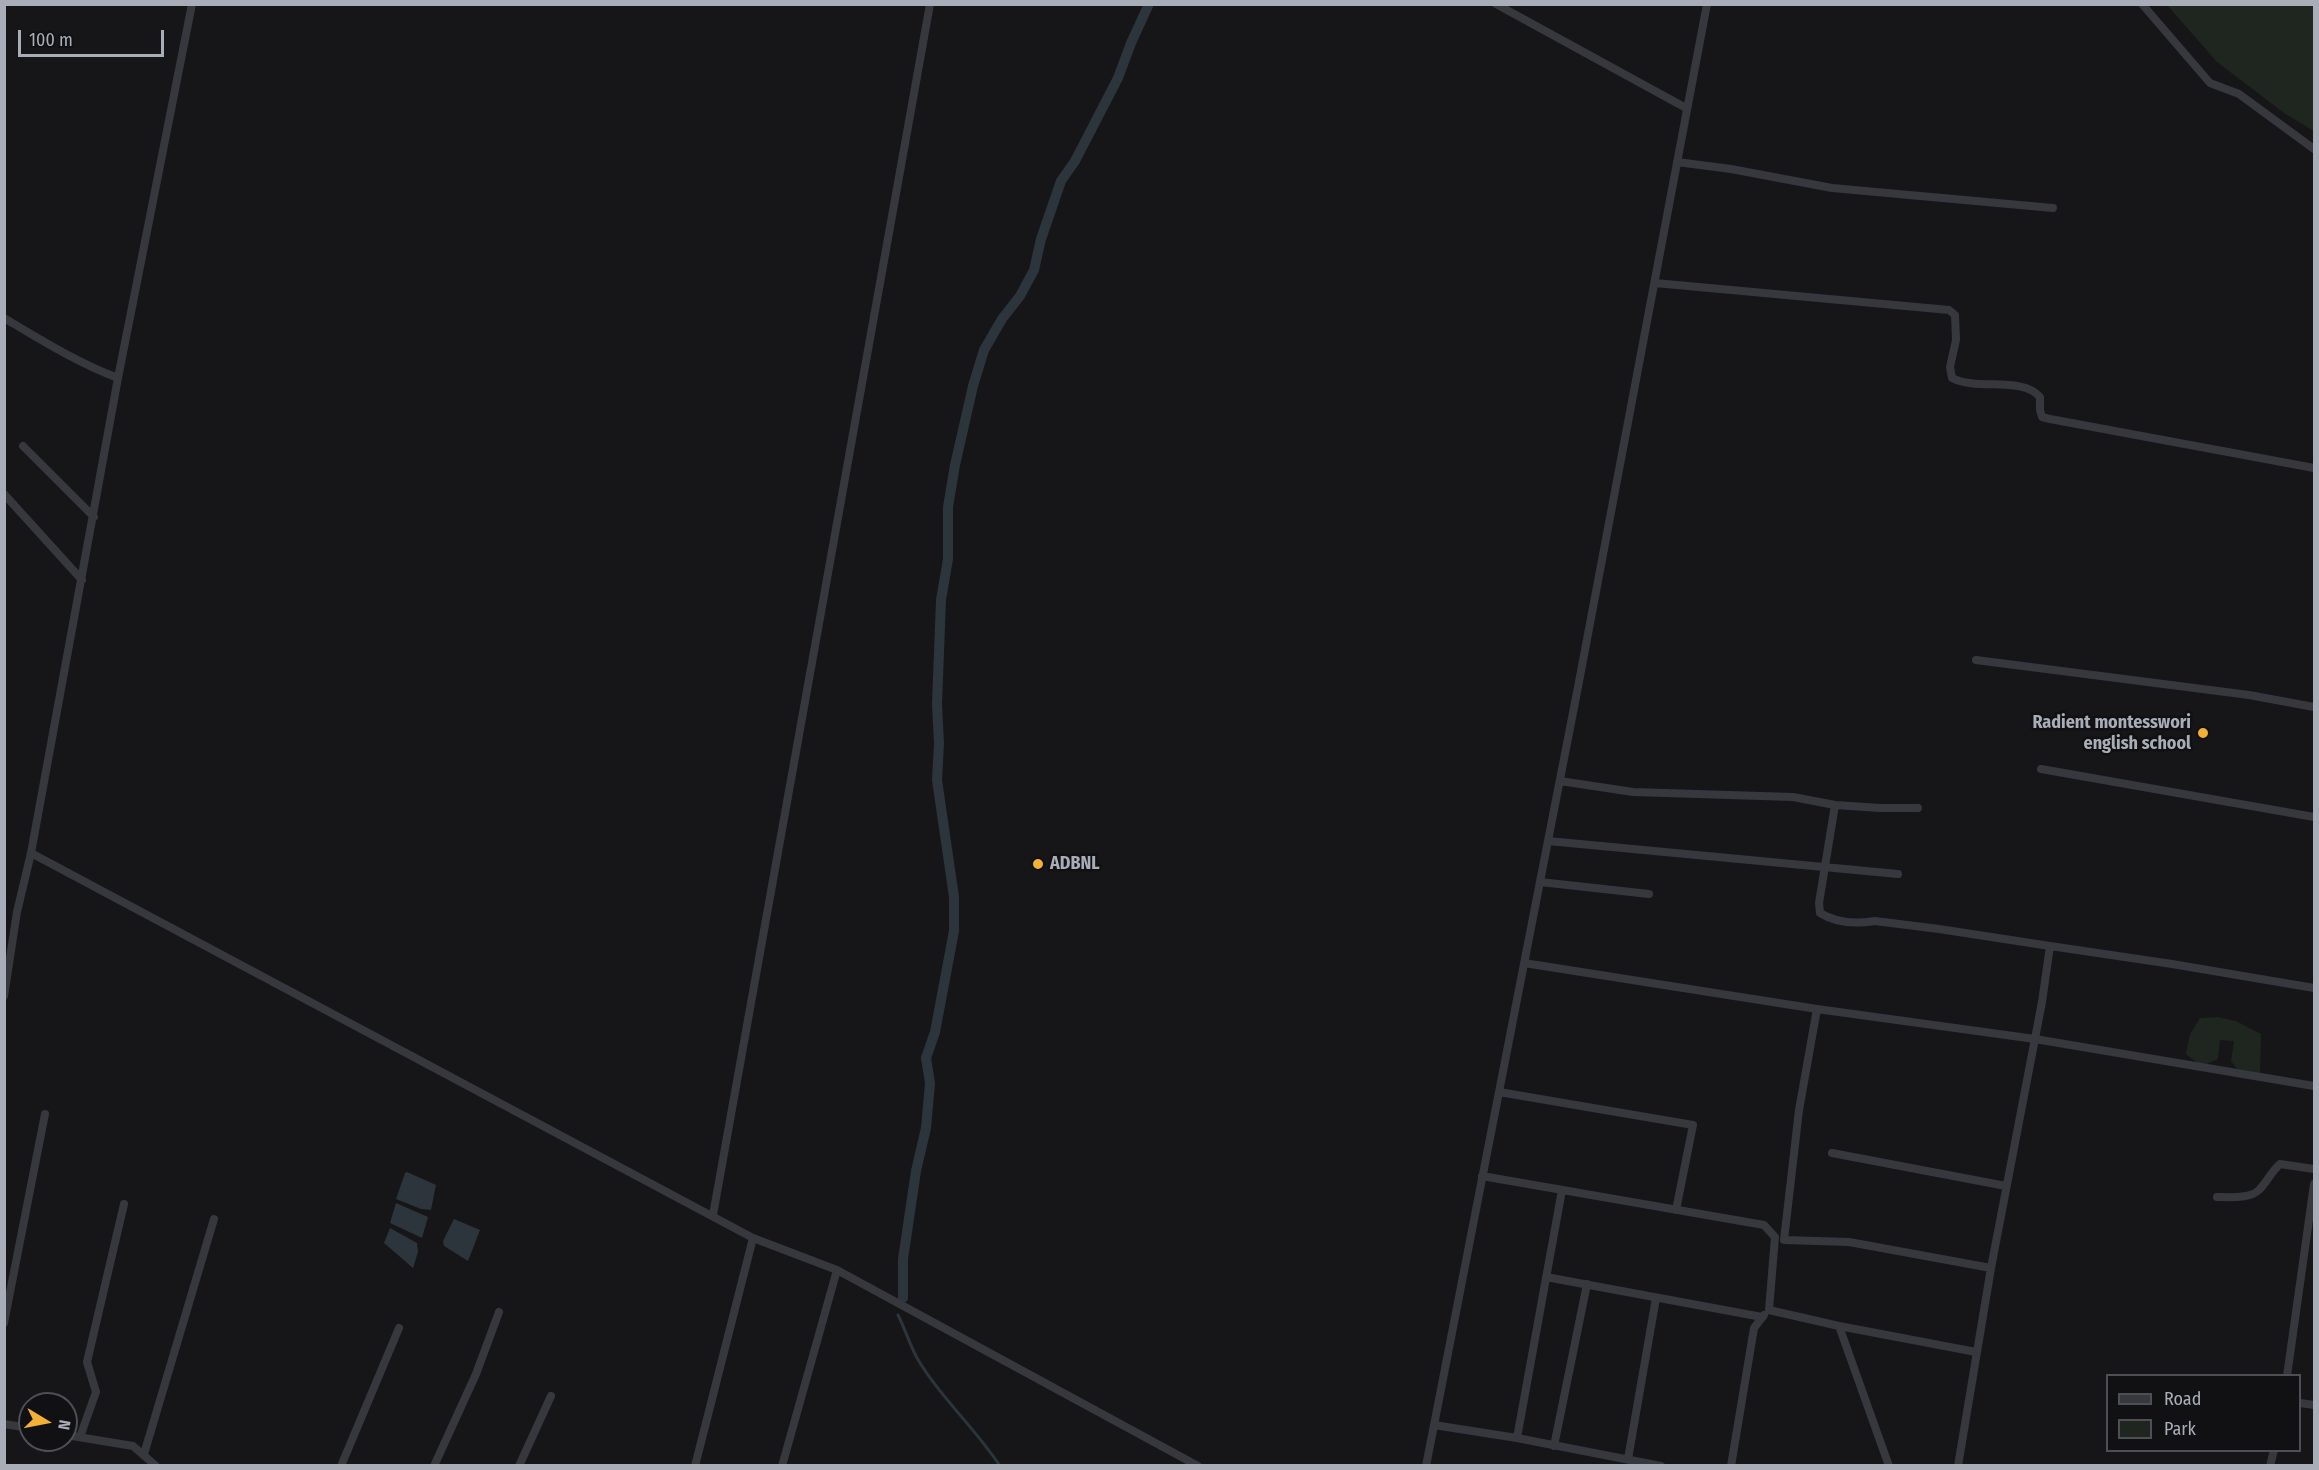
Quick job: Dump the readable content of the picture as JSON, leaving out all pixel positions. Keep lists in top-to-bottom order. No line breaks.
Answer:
{"places":["Radient montesswori english school","ADBNL"],"legend":["Road","Park"],"scale_bar":"100 m","north":"right"}
